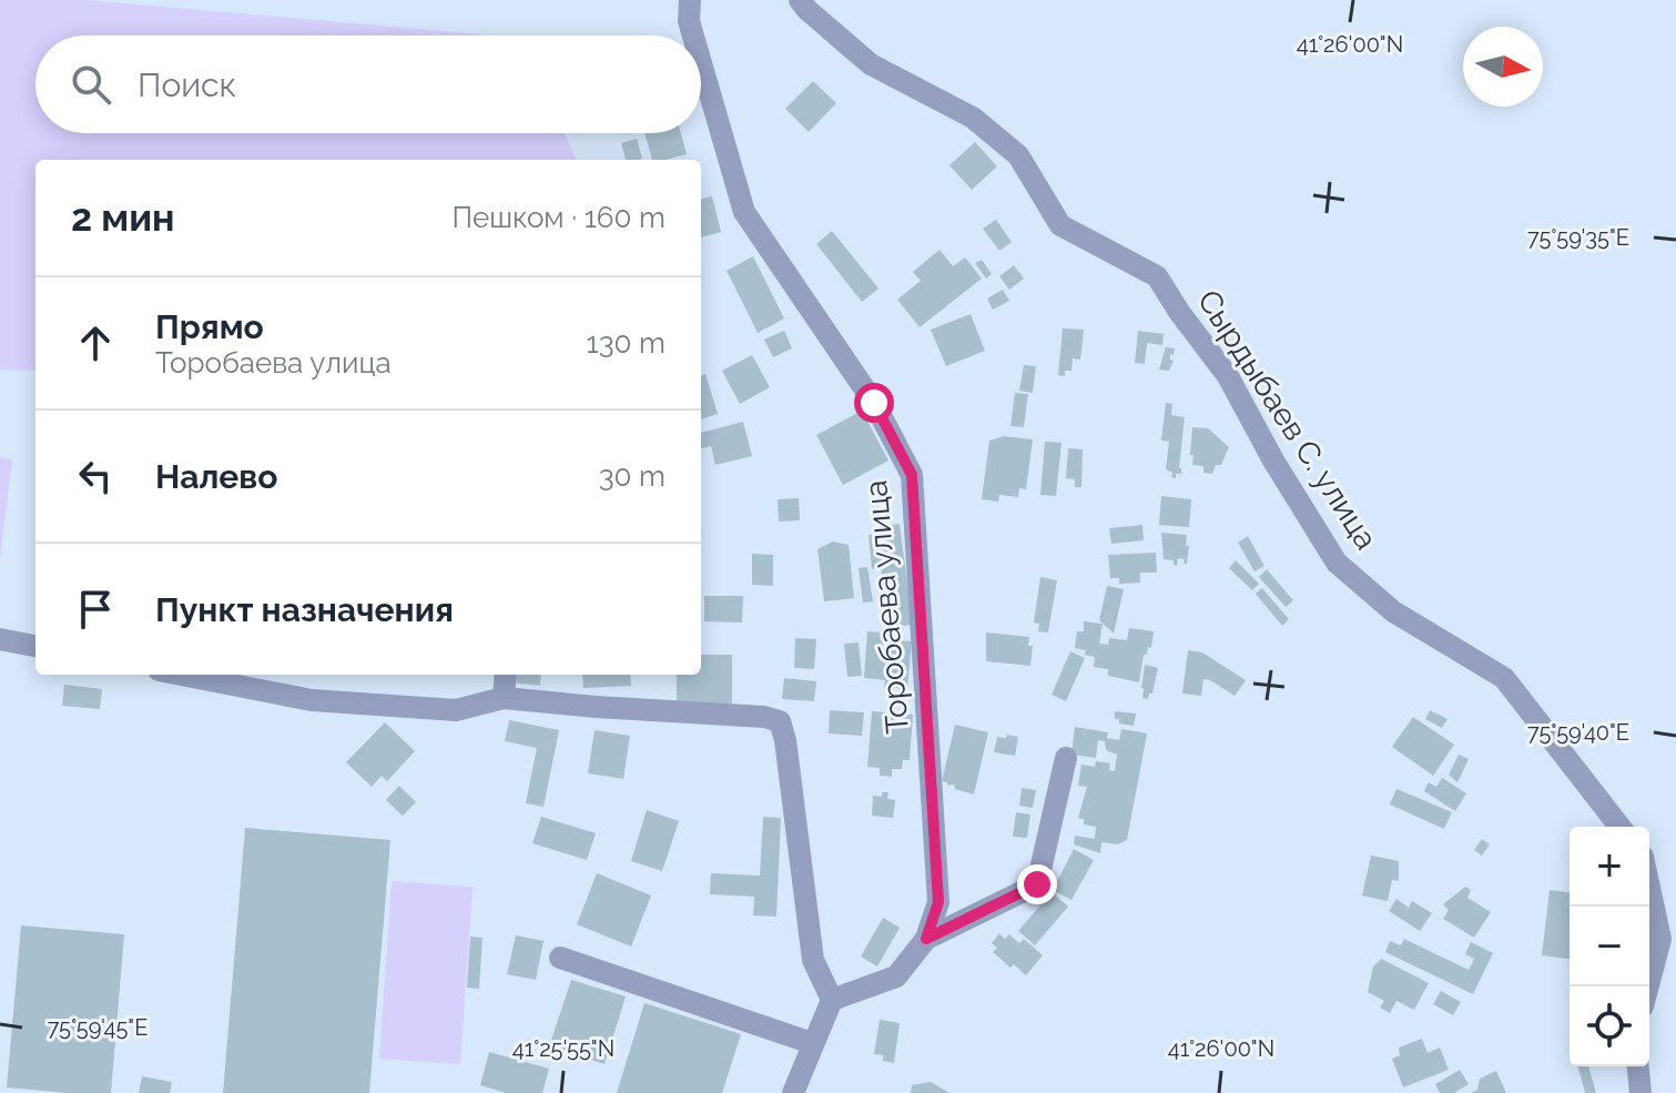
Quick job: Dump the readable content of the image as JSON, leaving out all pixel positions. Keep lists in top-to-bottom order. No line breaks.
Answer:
{"streets":{"street":["Сырдыбаев С. улица","Торобаева улица"]},"north":"right","page":{"search":"Поиск","heading":["2 мин","Пешком · 160 m"],"list":[["Прямо","Торобаева улица","130 m"],["Налево","30 m"],"Пункт назначения"],"map_buttons":["+","−"]},"coordinates":["41°26'00\"N","75°59'35\"E","75°59'40\"E","75°59'45\"E","41°25'55\"N"]}
